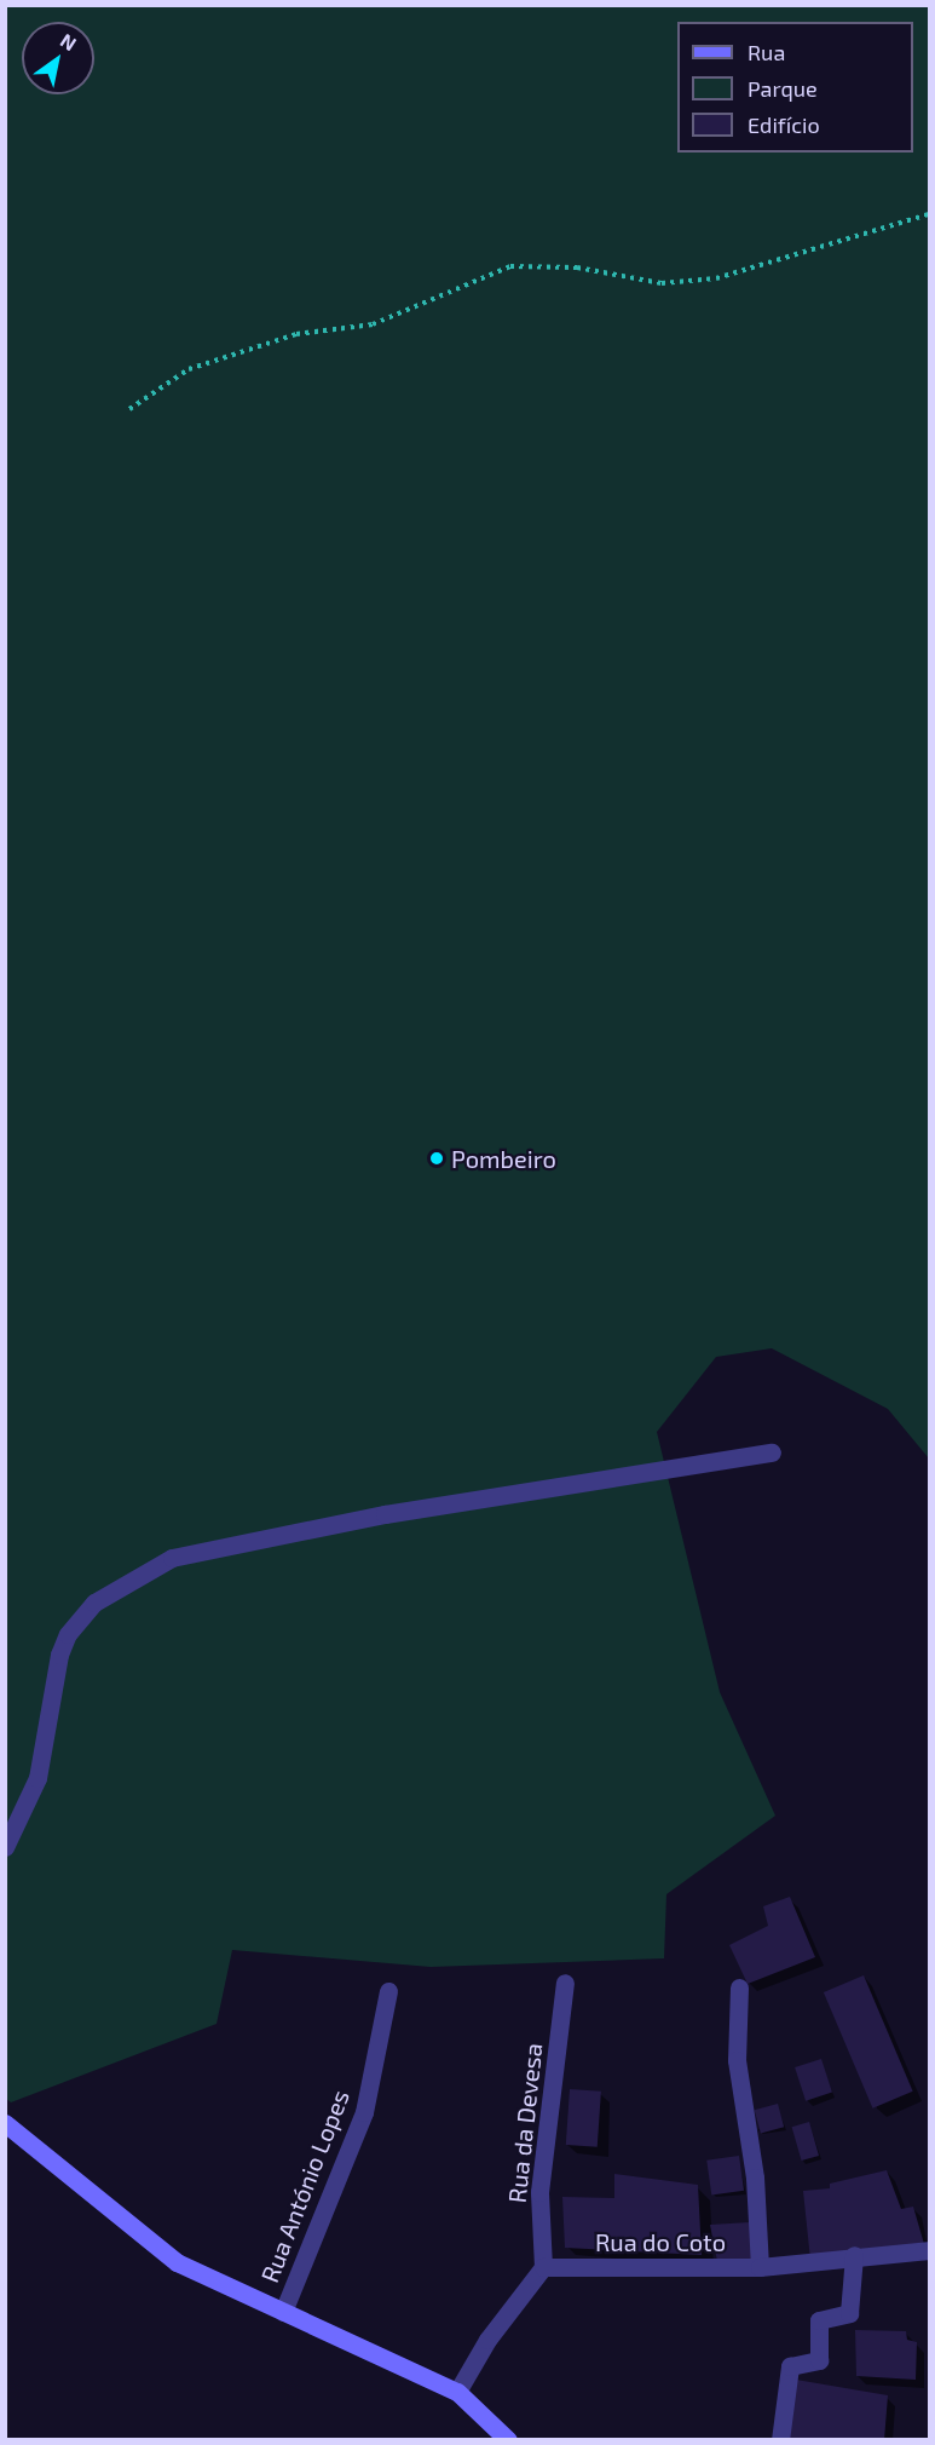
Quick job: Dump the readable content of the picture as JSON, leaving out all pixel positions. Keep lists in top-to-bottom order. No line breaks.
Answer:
{"streets":{"street":["Rua da Devesa","Rua António Lopes","Rua do Coto"]},"crossings":[["Rua da Devesa","Rua do Coto"]],"places":["Pombeiro"],"legend":["Rua","Parque","Edifício"],"north":"top right"}
